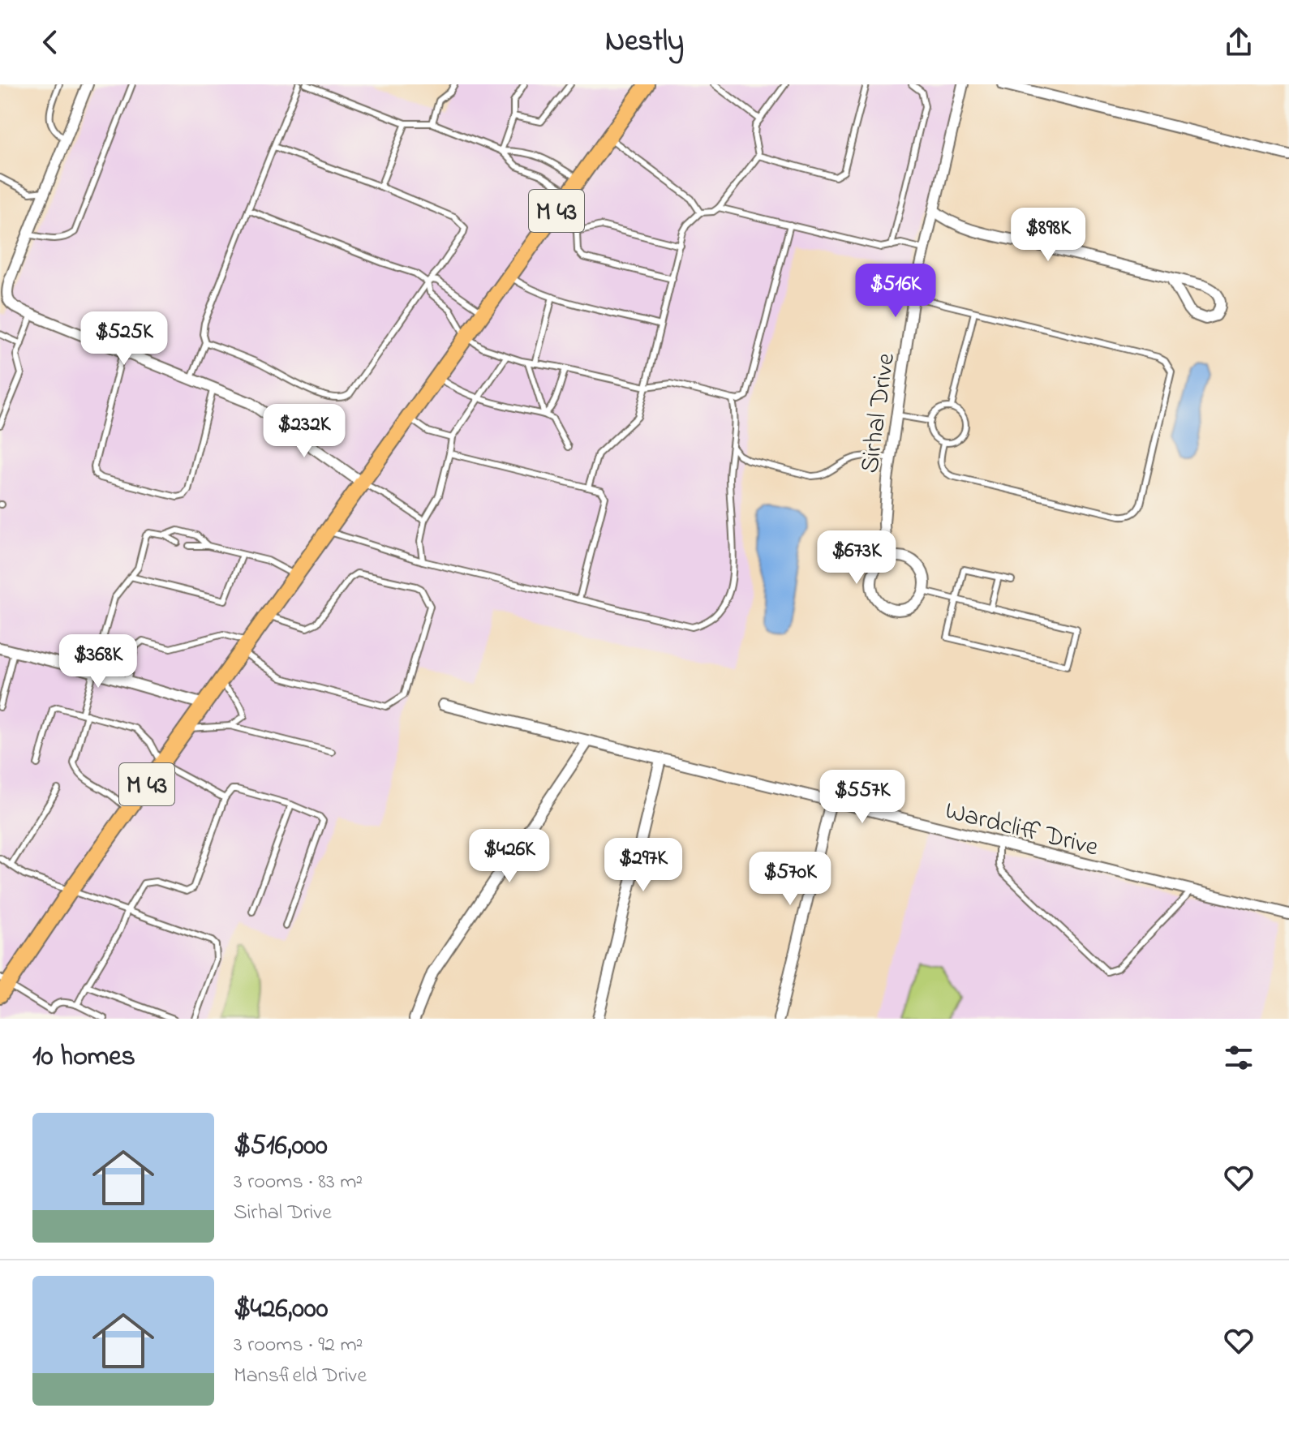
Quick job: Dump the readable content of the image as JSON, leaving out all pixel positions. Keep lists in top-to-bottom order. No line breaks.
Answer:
{"streets":{"main road":["M 43"],"street":["Sirhal Drive","Wardcliff Drive"]},"page":{"header":"Nestly","price":["$898K","$516K","$525K","$232K","$673K","$368K","$557K","$426K","$297K","$570K"],"heading":"10 homes","list":[{"name":"$516,000","note":"3 rooms · 83 m² · Sirhal Drive"},{"name":"$426,000","note":"3 rooms · 92 m² · Mansfield Drive"}]}}
